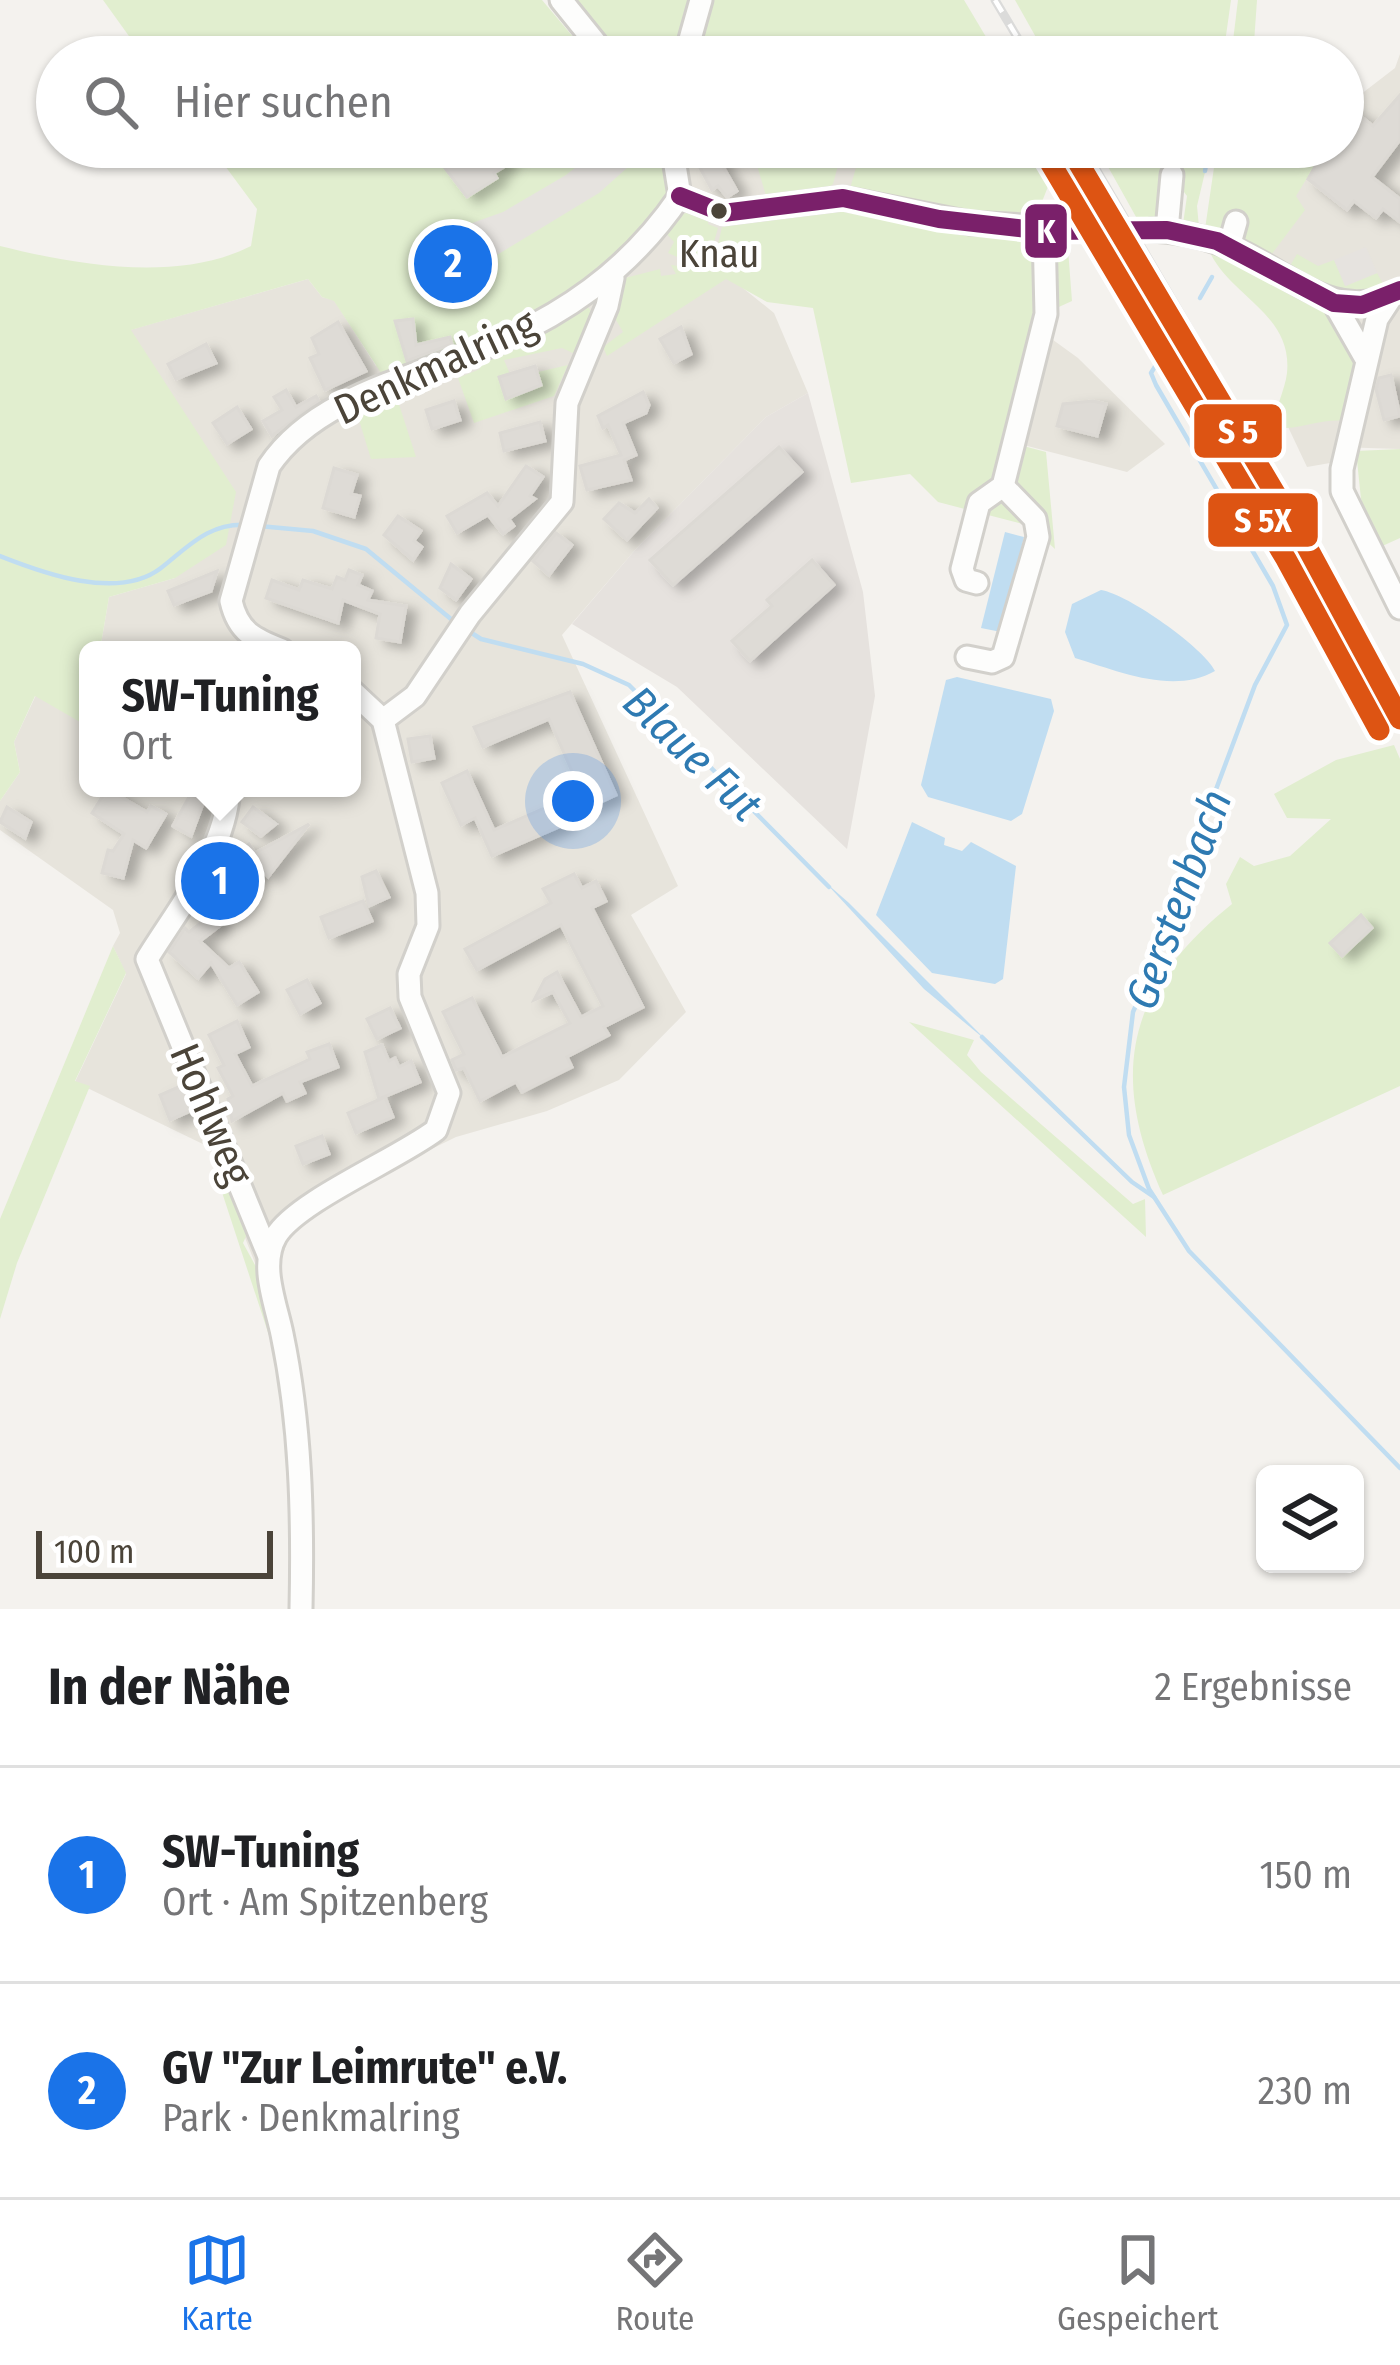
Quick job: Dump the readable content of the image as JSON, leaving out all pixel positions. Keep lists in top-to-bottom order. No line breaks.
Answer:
{"streets":{"street":["Denkmalring","Hohlweg"]},"water":["Blaue Fut","Gerstenbach"],"places":["Knau"],"lines":["transit line K"],"scale_bar":"100 m","page":{"search":"Hier suchen","pins":["2","1"],"popup":["SW-Tuning","Ort"],"scale":"100 m","heading":["In der Nähe","2 Ergebnisse"],"list":[{"mark":"1","name":"SW-Tuning","note":"Ort · Am Spitzenberg","value":"150 m"},{"mark":"2","name":"GV \"Zur Leimrute\" e.V.","note":"Park · Denkmalring","value":"230 m"}],"nav":["Karte","Route","Gespeichert"]}}
